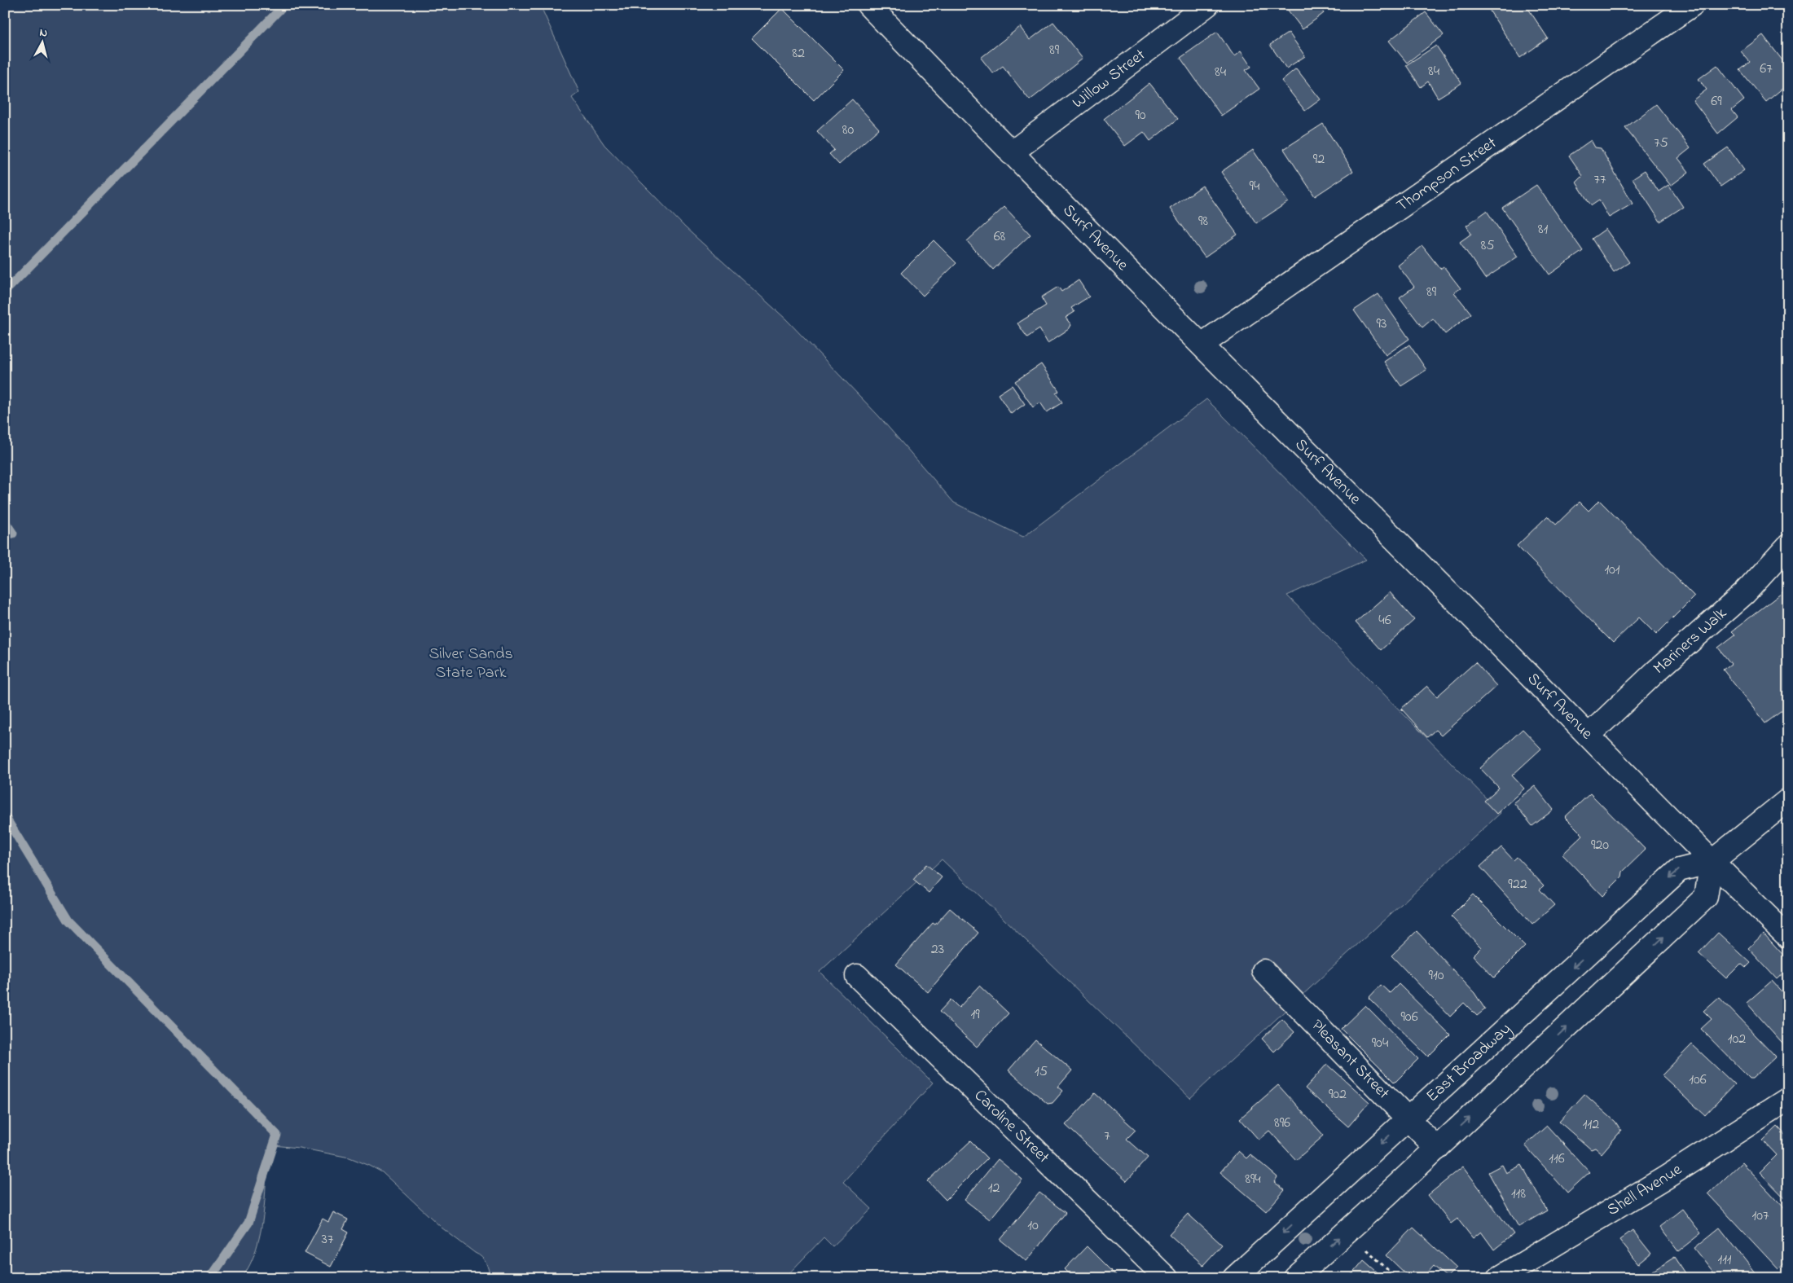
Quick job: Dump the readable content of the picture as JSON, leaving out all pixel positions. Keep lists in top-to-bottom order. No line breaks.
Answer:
{"streets":{"street":["Willow Street","Thompson Street","Surf Avenue","Mariners Walk","Pleasant Street","East Broadway","Caroline Street","Shell Avenue"]},"crossings":[["Willow Street","Surf Avenue"],["Thompson Street","Surf Avenue"],["Surf Avenue","Mariners Walk"],["Surf Avenue","East Broadway"],["Pleasant Street","East Broadway"]],"parks":["Silver Sands State Park"],"house_numbers":["89","82","67","84","84","69","90","80","75","92","77","94","98","81","68","85","89","93","101","46","920","922","23","910","19","906","102","904","15","106","902","896","112","7","116","894","12","118","107","10","37","111"],"north":"top"}
